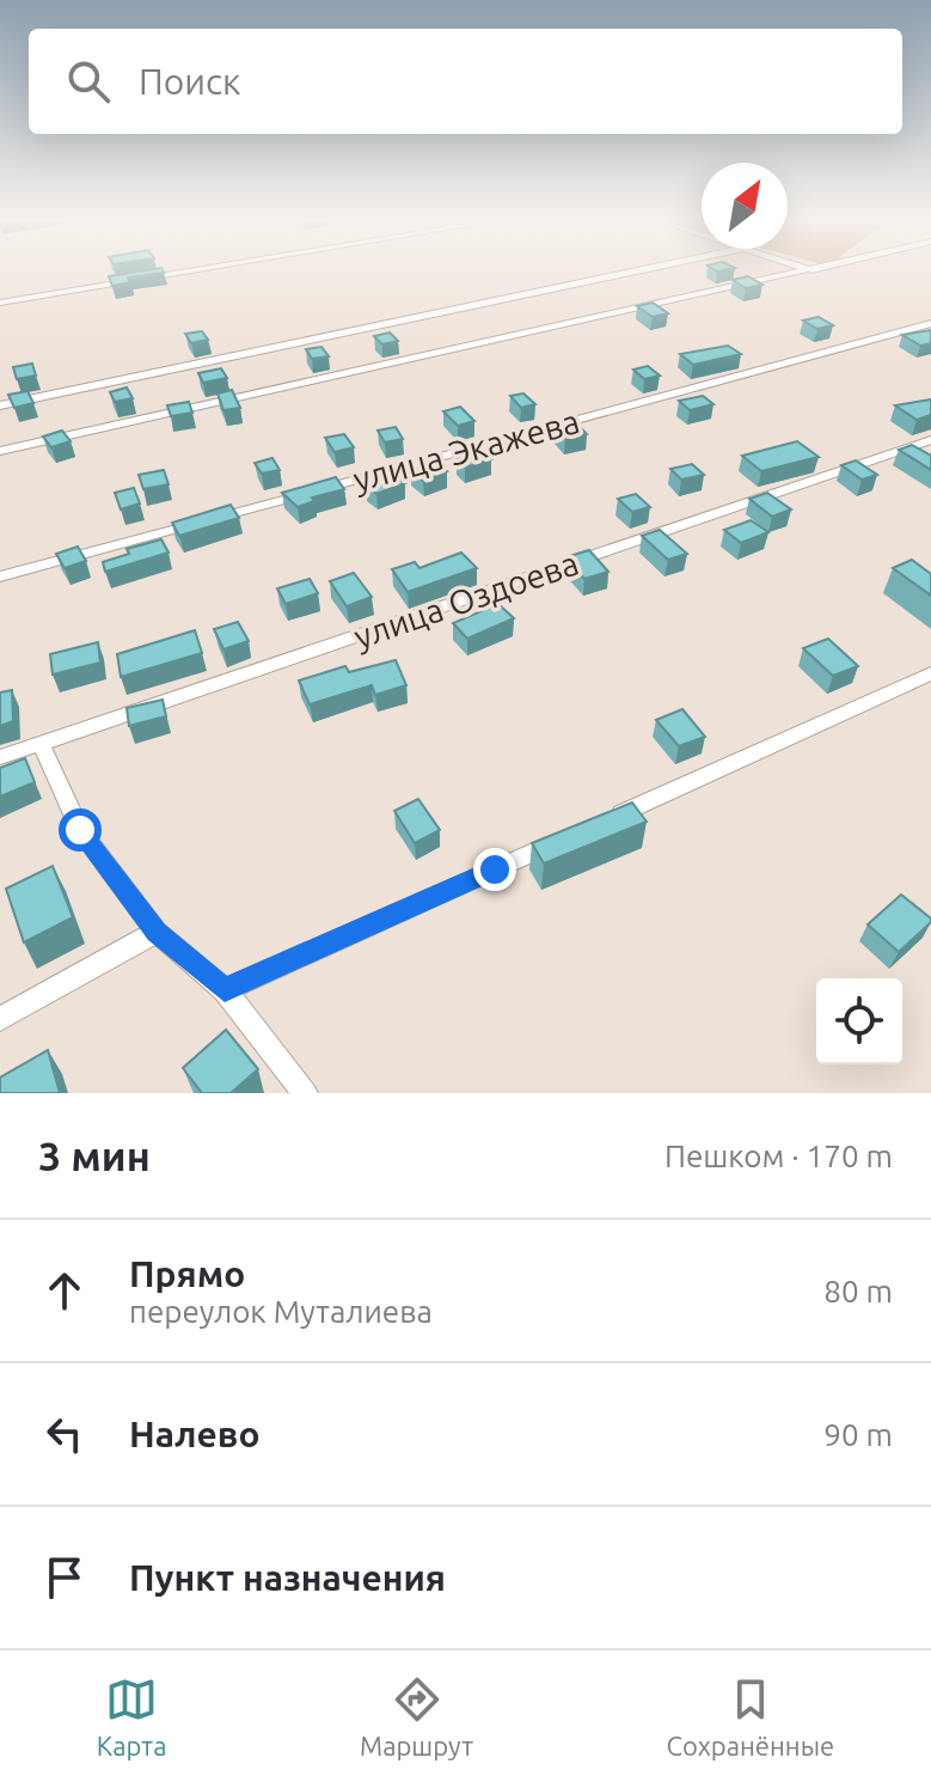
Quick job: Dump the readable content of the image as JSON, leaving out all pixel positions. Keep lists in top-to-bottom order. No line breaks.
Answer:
{"streets":{"street":["улица Экажева","улица Оздоева"]},"north":"top right","page":{"search":"Поиск","heading":["3 мин","Пешком · 170 m"],"list":[["Прямо","переулок Муталиева","80 m"],["Налево","90 m"],"Пункт назначения"],"nav":["Карта","Маршрут","Сохранённые"]}}
